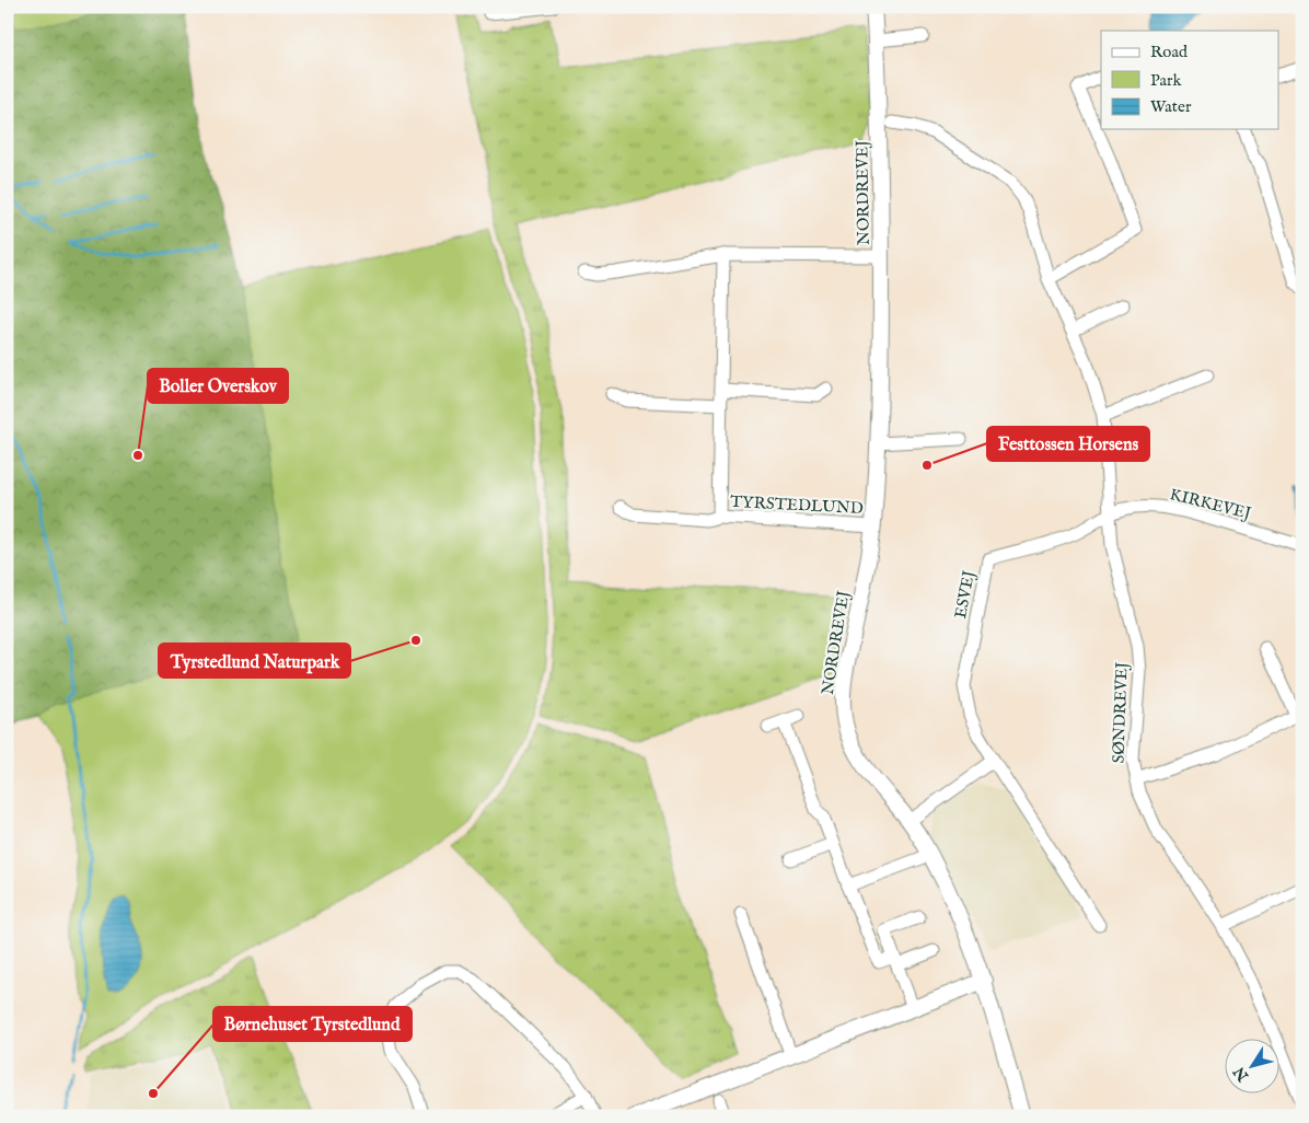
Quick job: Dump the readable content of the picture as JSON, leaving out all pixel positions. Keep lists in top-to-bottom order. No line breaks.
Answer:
{"streets":{"street":["NORDREVEJ","KIRKEVEJ","TYRSTEDLUND","ESVEJ","SØNDREVEJ"]},"crossings":[["NORDREVEJ","TYRSTEDLUND"],["KIRKEVEJ","ESVEJ"],["KIRKEVEJ","SØNDREVEJ"],["ESVEJ","SØNDREVEJ"]],"places":["Boller Overskov","Festtossen Horsens","Tyrstedlund Naturpark","Børnehuset Tyrstedlund"],"legend":["Road","Park","Water"],"north":"bottom left"}
